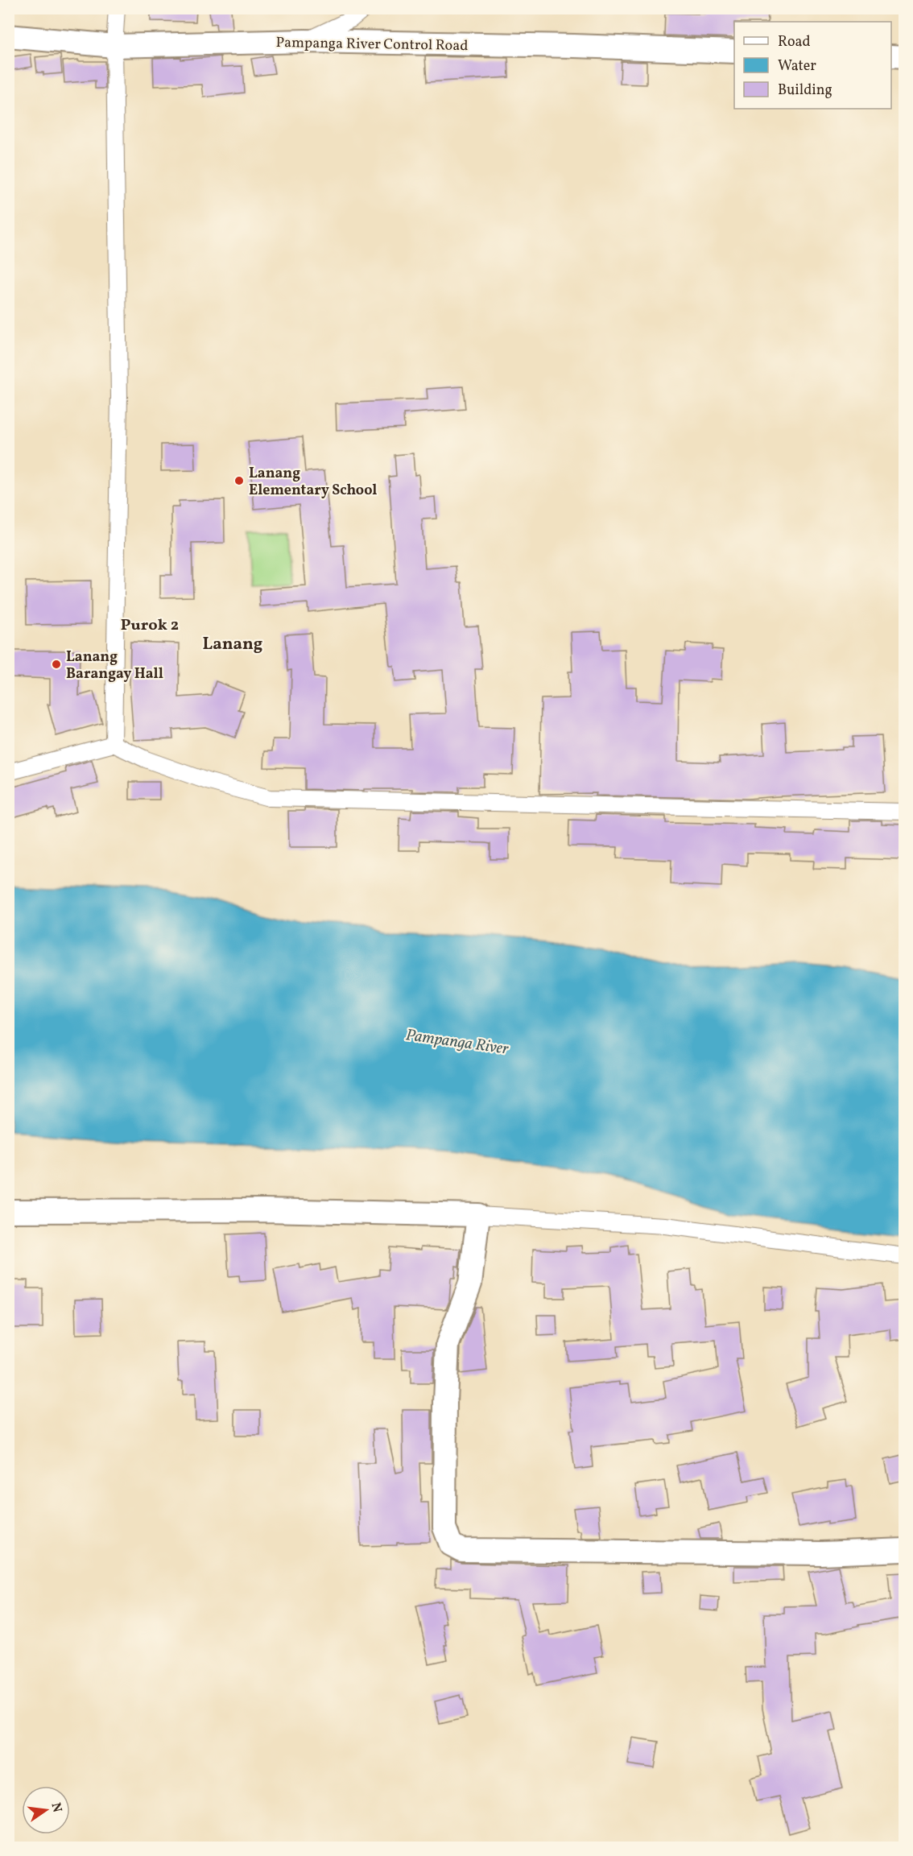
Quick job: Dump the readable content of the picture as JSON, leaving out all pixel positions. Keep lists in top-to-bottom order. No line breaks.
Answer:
{"streets":{"street":["Pampanga River Control Road"]},"districts":["Purok 2","Lanang"],"water":["Pampanga River"],"places":["Lanang Elementary School","Lanang Barangay Hall"],"legend":["Road","Water","Building"],"north":"right"}
